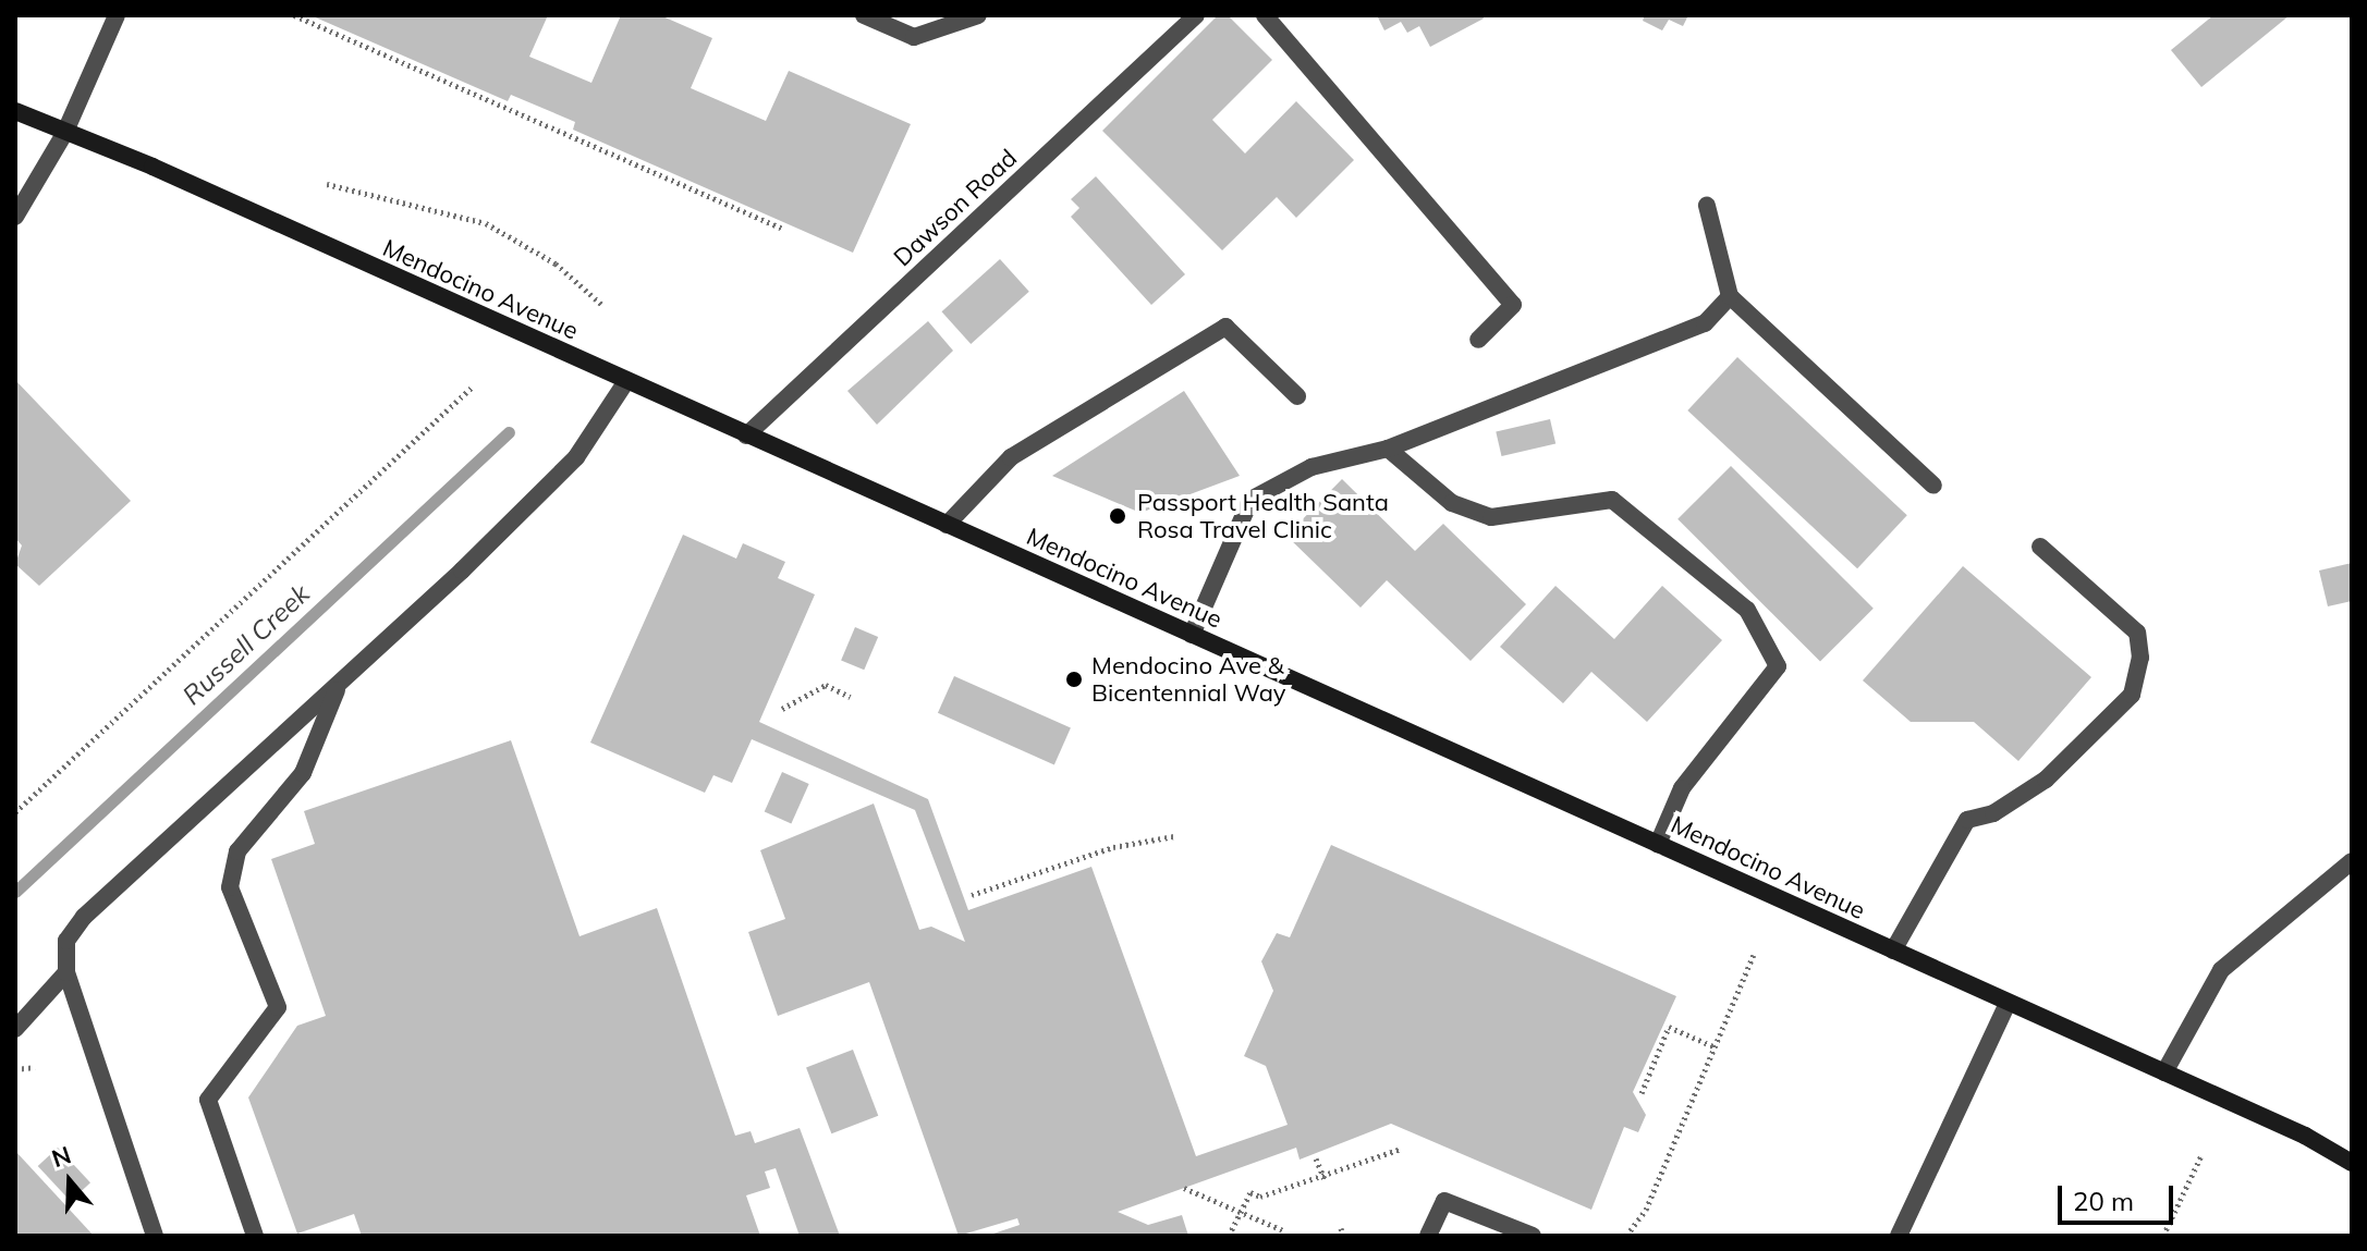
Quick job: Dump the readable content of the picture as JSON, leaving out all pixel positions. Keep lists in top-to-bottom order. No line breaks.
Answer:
{"streets":{"main road":["Mendocino Avenue"],"street":["Dawson Road"]},"crossings":[["Dawson Road","Mendocino Avenue"]],"water":["Russell Creek"],"places":["Passport Health Santa Rosa Travel Clinic","Mendocino Ave & Bicentennial Way"],"scale_bar":"20 m","north":"top"}
